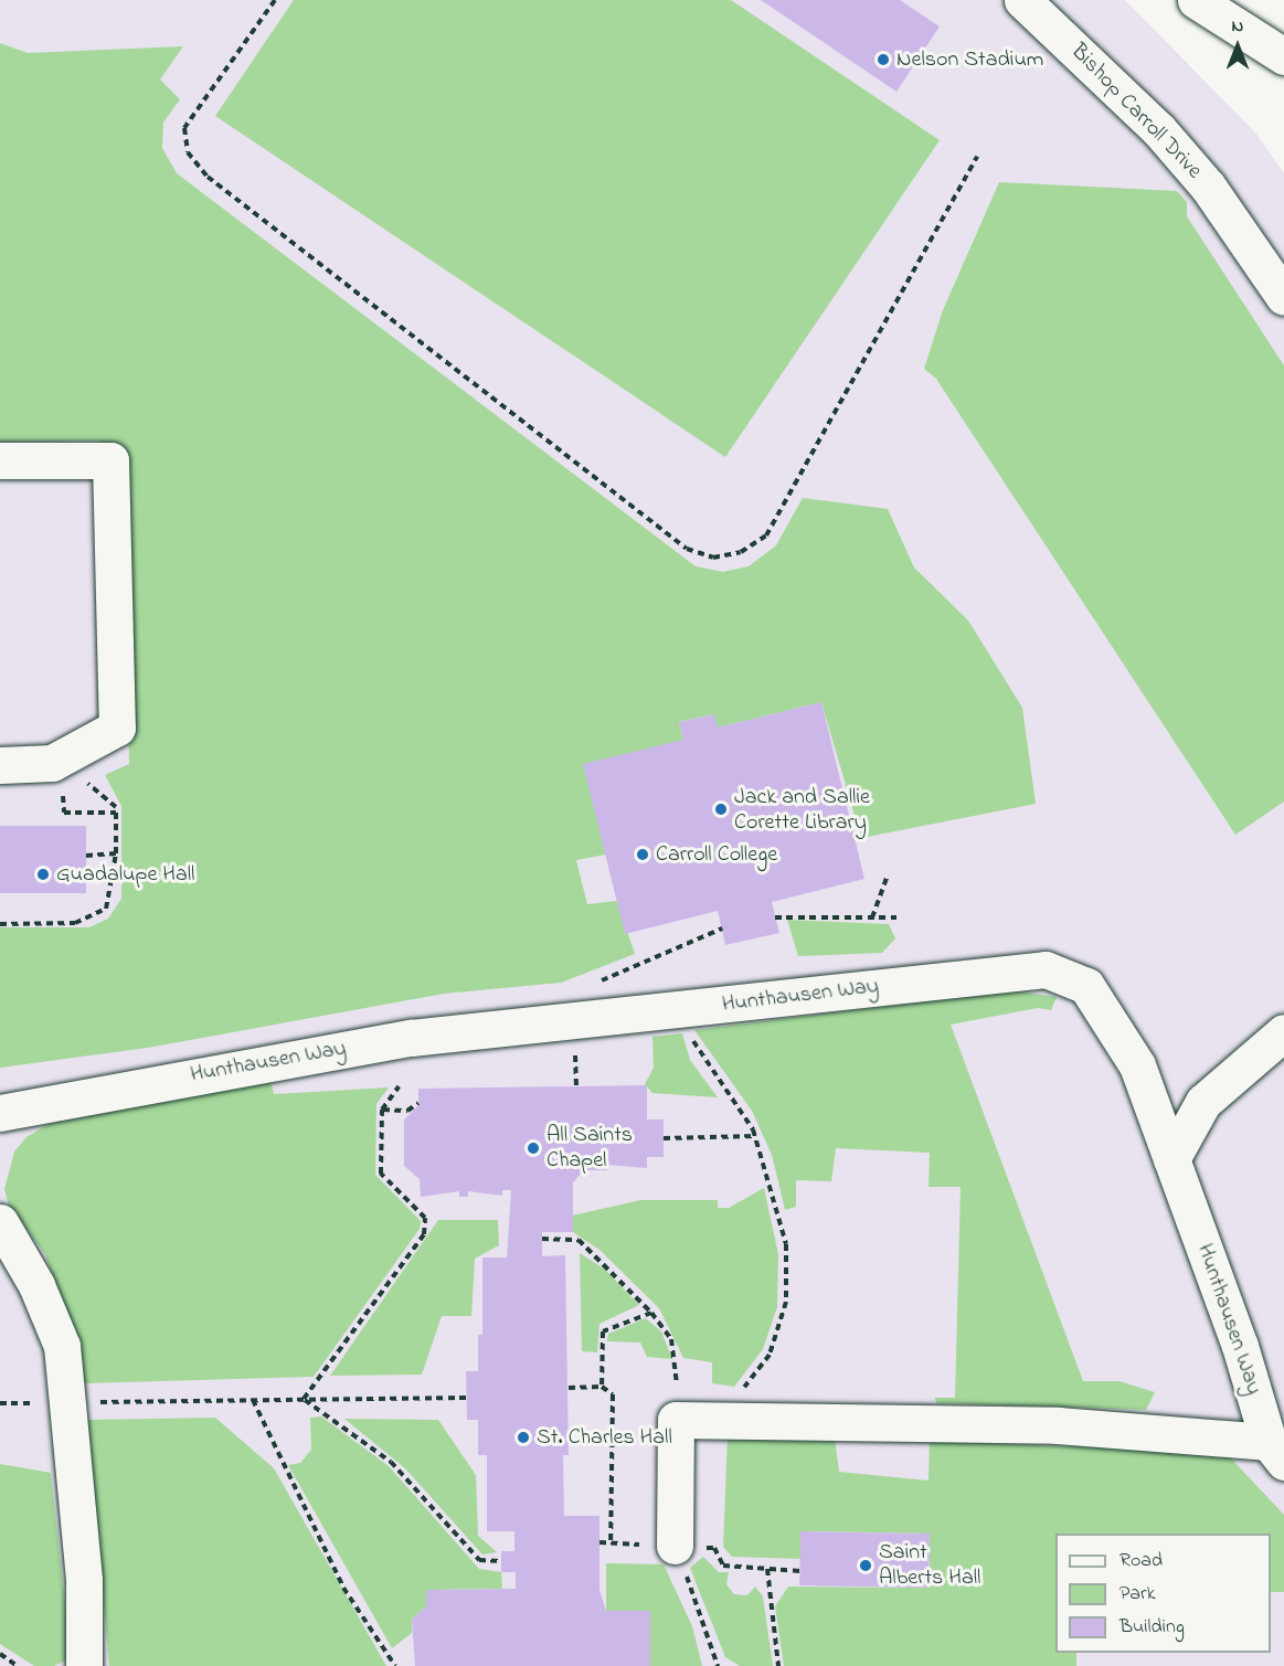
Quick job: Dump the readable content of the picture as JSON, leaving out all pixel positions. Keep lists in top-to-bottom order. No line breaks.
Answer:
{"streets":{"street":["Bishop Carroll Drive","Hunthausen Way"]},"places":["Nelson Stadium","Jack and Sallie Corette Library","Carroll College","Guadalupe Hall","All Saints Chapel","St. Charles Hall","Saint Alberts Hall"],"legend":["Road","Park","Building"],"north":"top"}
